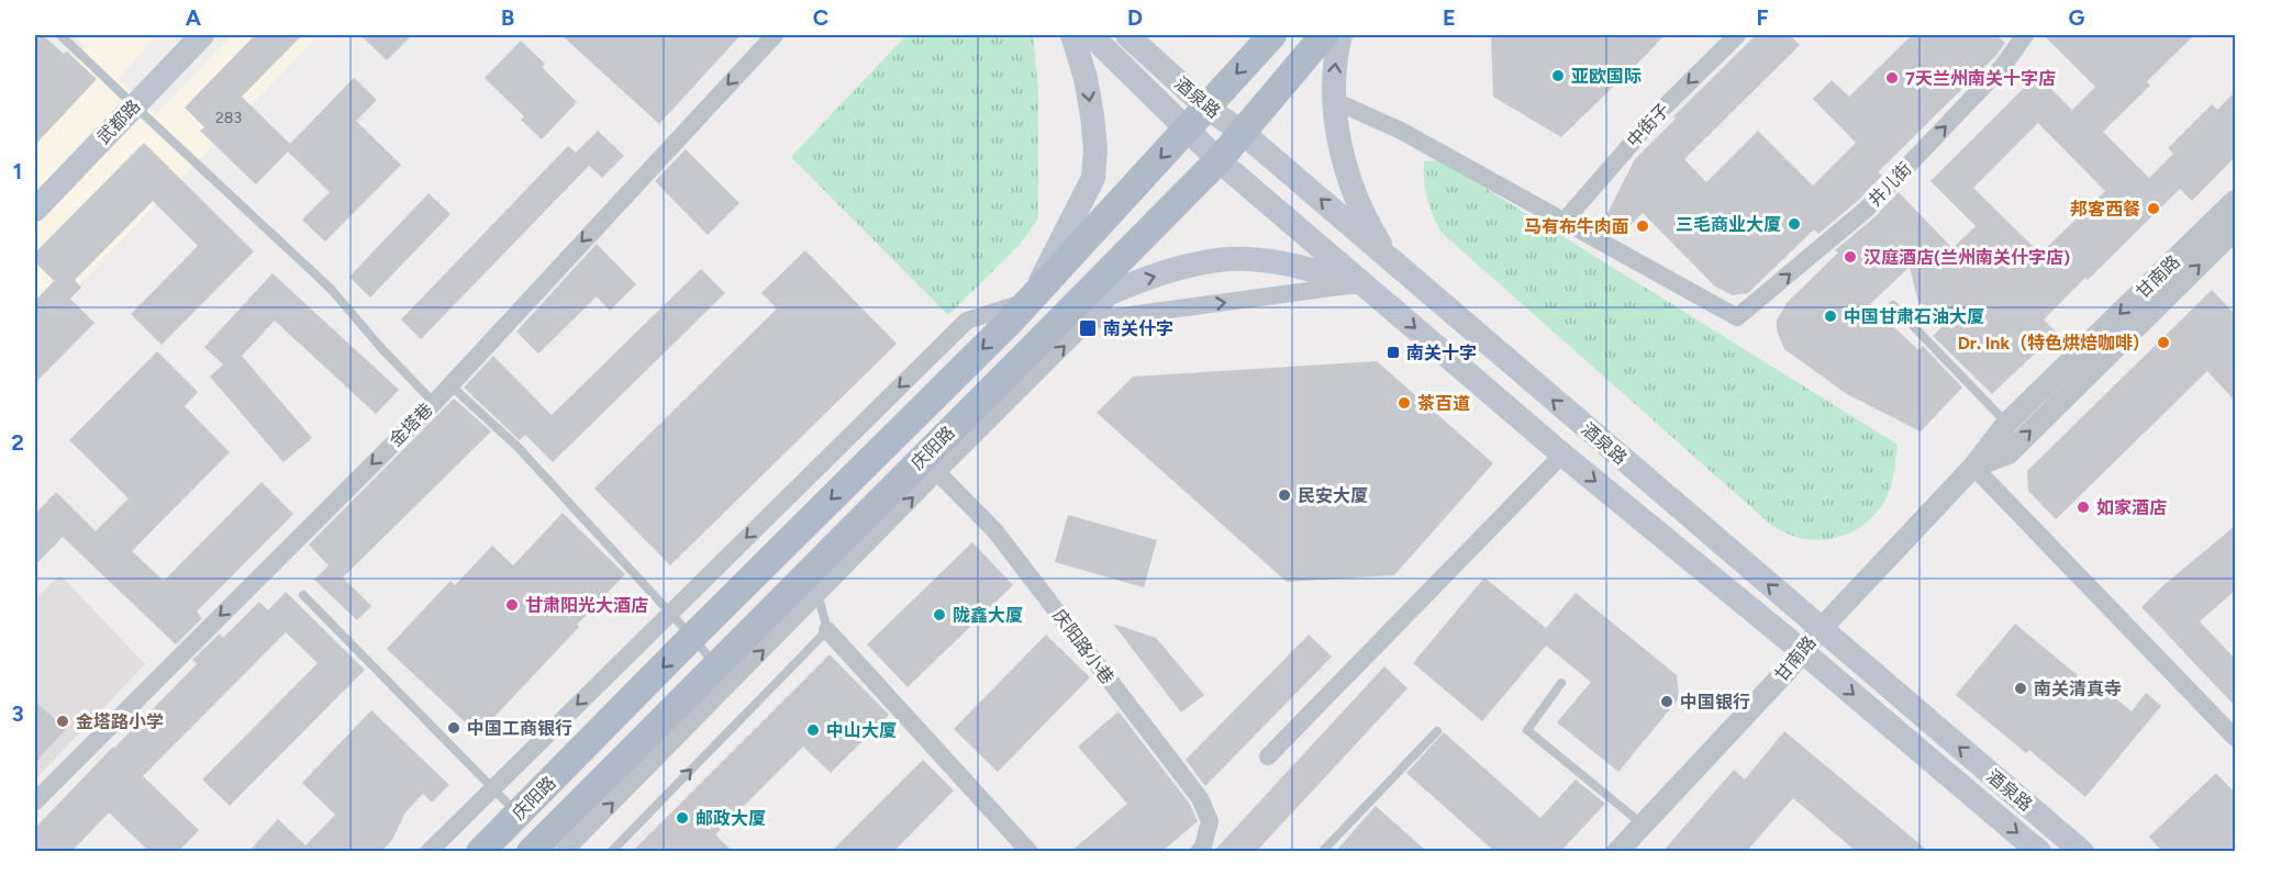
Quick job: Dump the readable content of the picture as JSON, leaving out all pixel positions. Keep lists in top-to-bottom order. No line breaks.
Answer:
{"streets":{"main road":["酒泉路","武都路","庆阳路"],"street":["中街子","井儿街","甘南路","金塔巷","庆阳路小巷"]},"crossings":[["酒泉路","甘南路"],["酒泉路","庆阳路"],["中街子","井儿街"],["庆阳路","庆阳路小巷"]],"one_way":["中街子","井儿街","金塔巷"],"places":{"other":["亚欧国际","7天兰州南关十字店","邦客西餐","三毛商业大厦","马有布牛肉面","汉庭酒店(兰州南关什字店)","中国甘肃石油大厦","Dr. Ink（特色烘焙咖啡）","茶百道","民安大厦","如家酒店","甘肃阳光大酒店","陇鑫大厦","南关清真寺","中国银行","金塔路小学","中国工商银行","中山大厦","邮政大厦"],"transit":["南关什字","南关十字"]},"house_numbers":["283"],"grid":{"columns":["A","B","C","D","E","F","G"],"rows":["1","2","3"]}}
